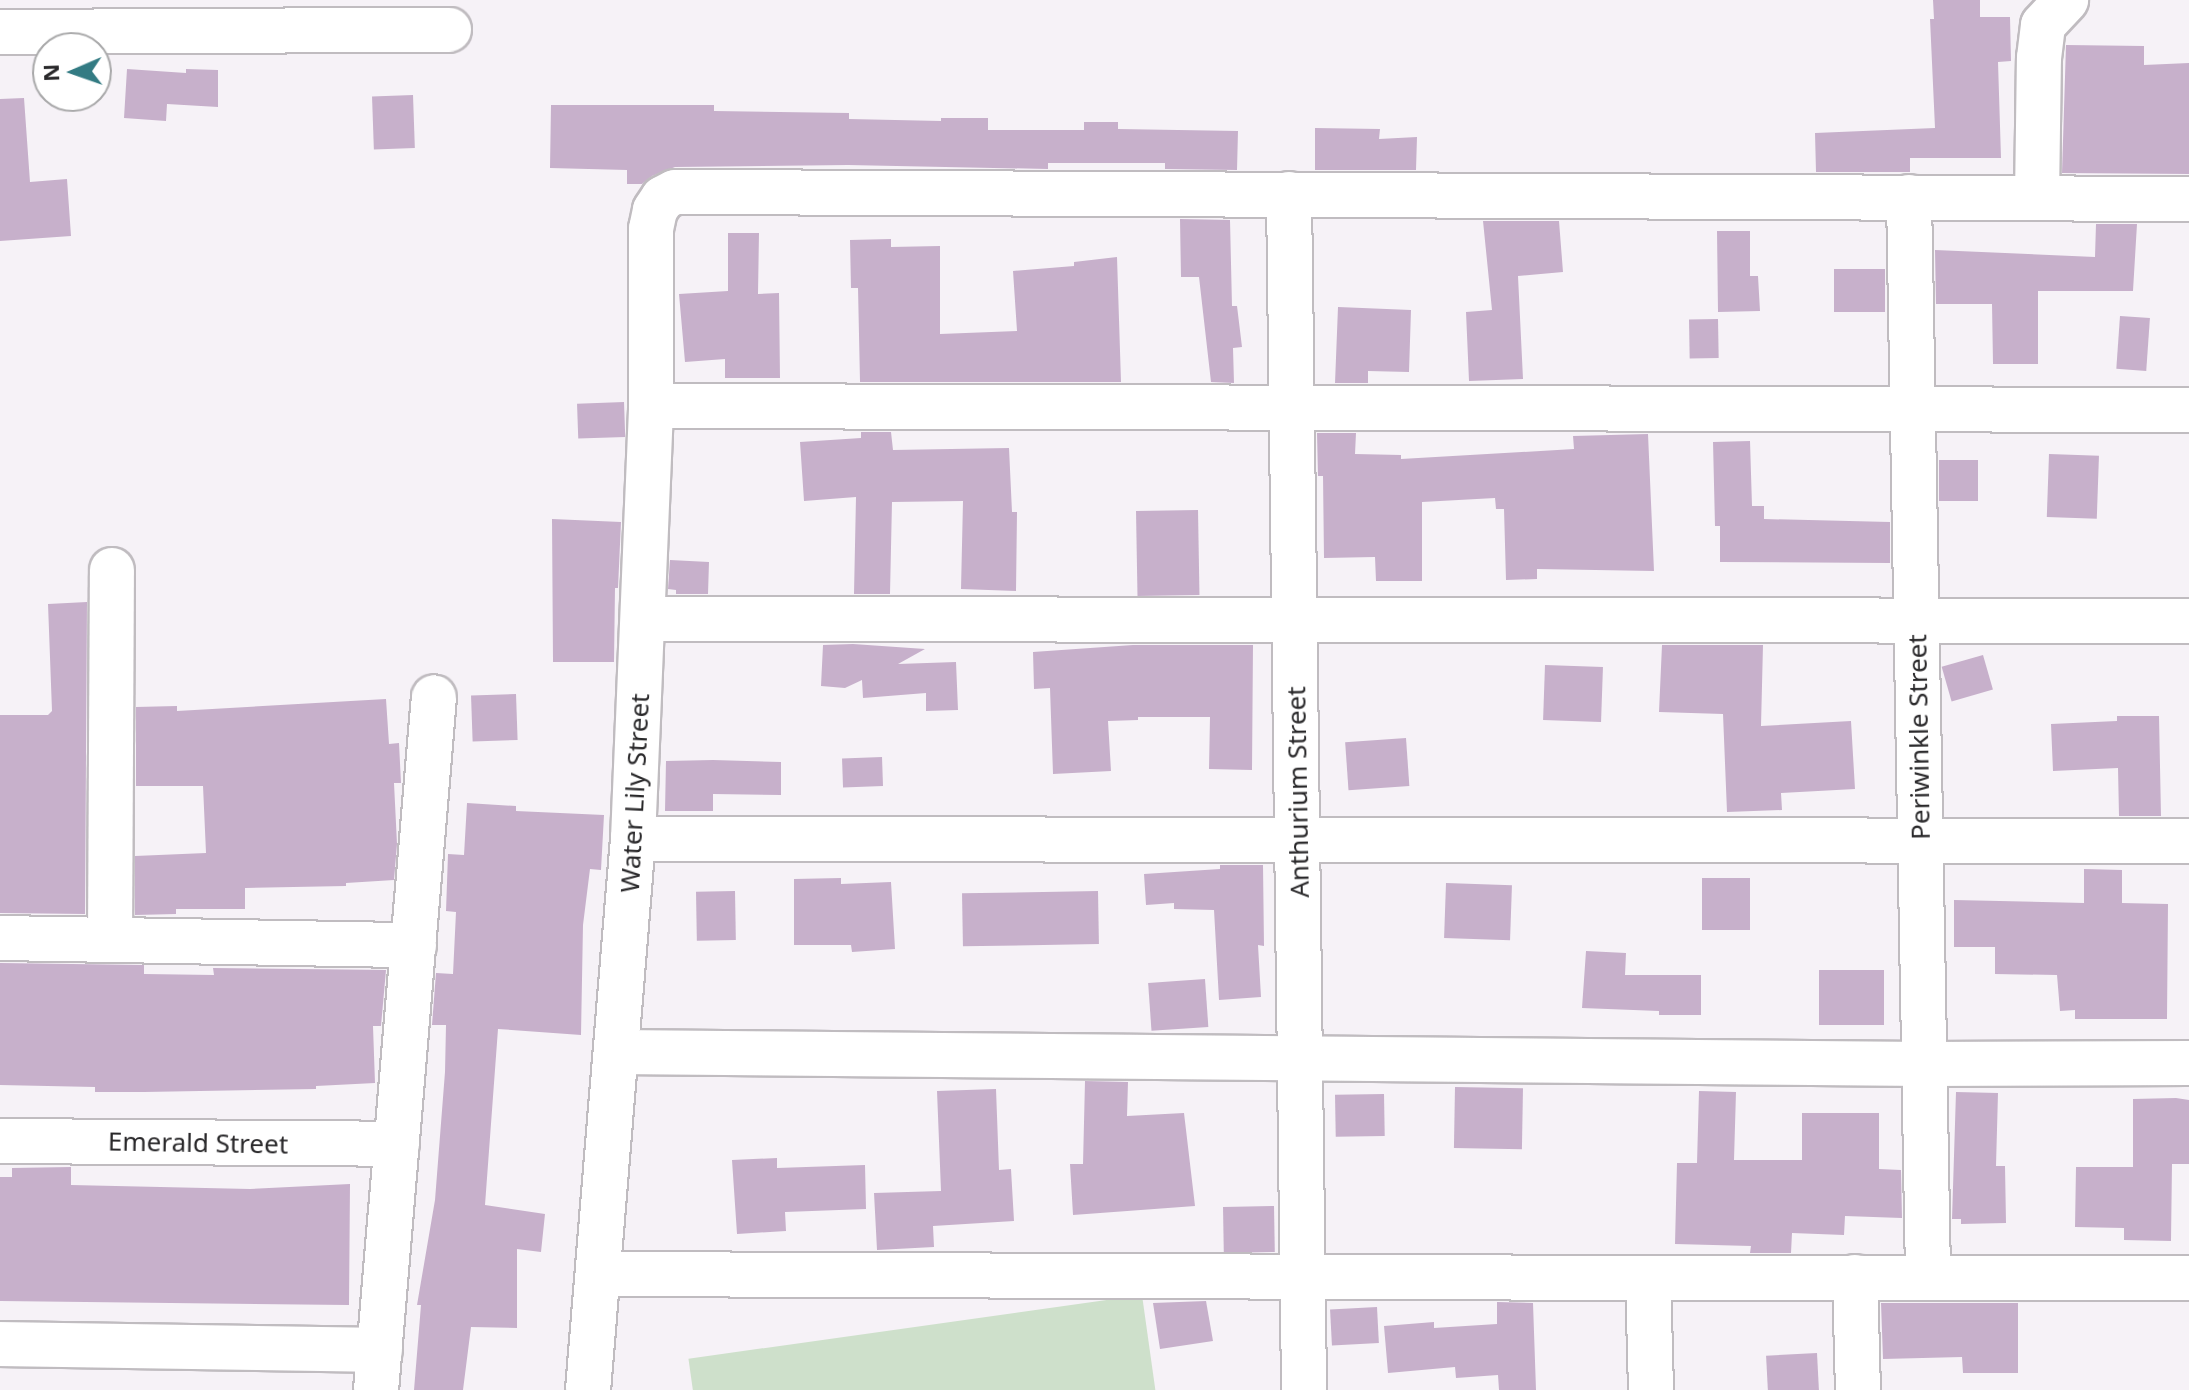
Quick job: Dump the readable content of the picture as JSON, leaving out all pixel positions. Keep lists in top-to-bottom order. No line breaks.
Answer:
{"streets":{"street":["Periwinkle Street","Anthurium Street","Water Lily Street","Emerald Street"]},"crossings":[["Anthurium Street","Water Lily Street"]],"north":"left"}
